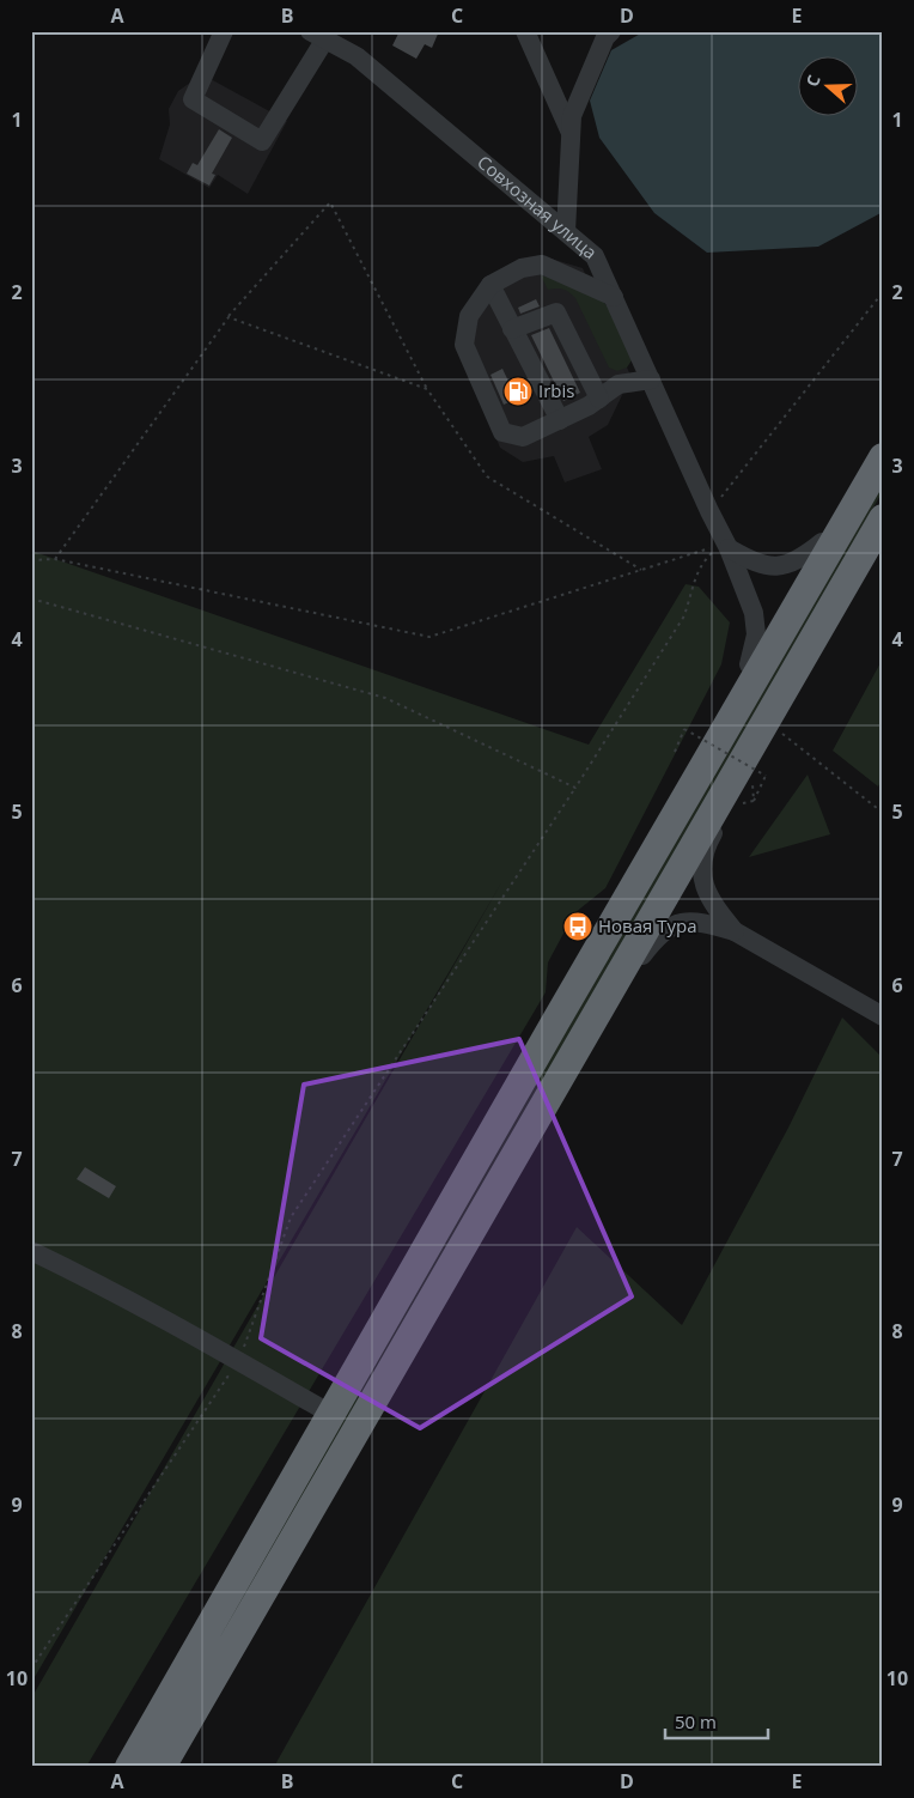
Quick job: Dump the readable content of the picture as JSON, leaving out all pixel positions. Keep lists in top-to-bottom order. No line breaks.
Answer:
{"streets":{"street":["Совхозная улица"]},"places":{"fuel station":["Irbis"],"bus stop":["Новая Тура"]},"scale_bar":"50 m","north":"left","grid":{"columns":["A","B","C","D","E"],"rows":["1","2","3","4","5","6","7","8","9","10"]}}
